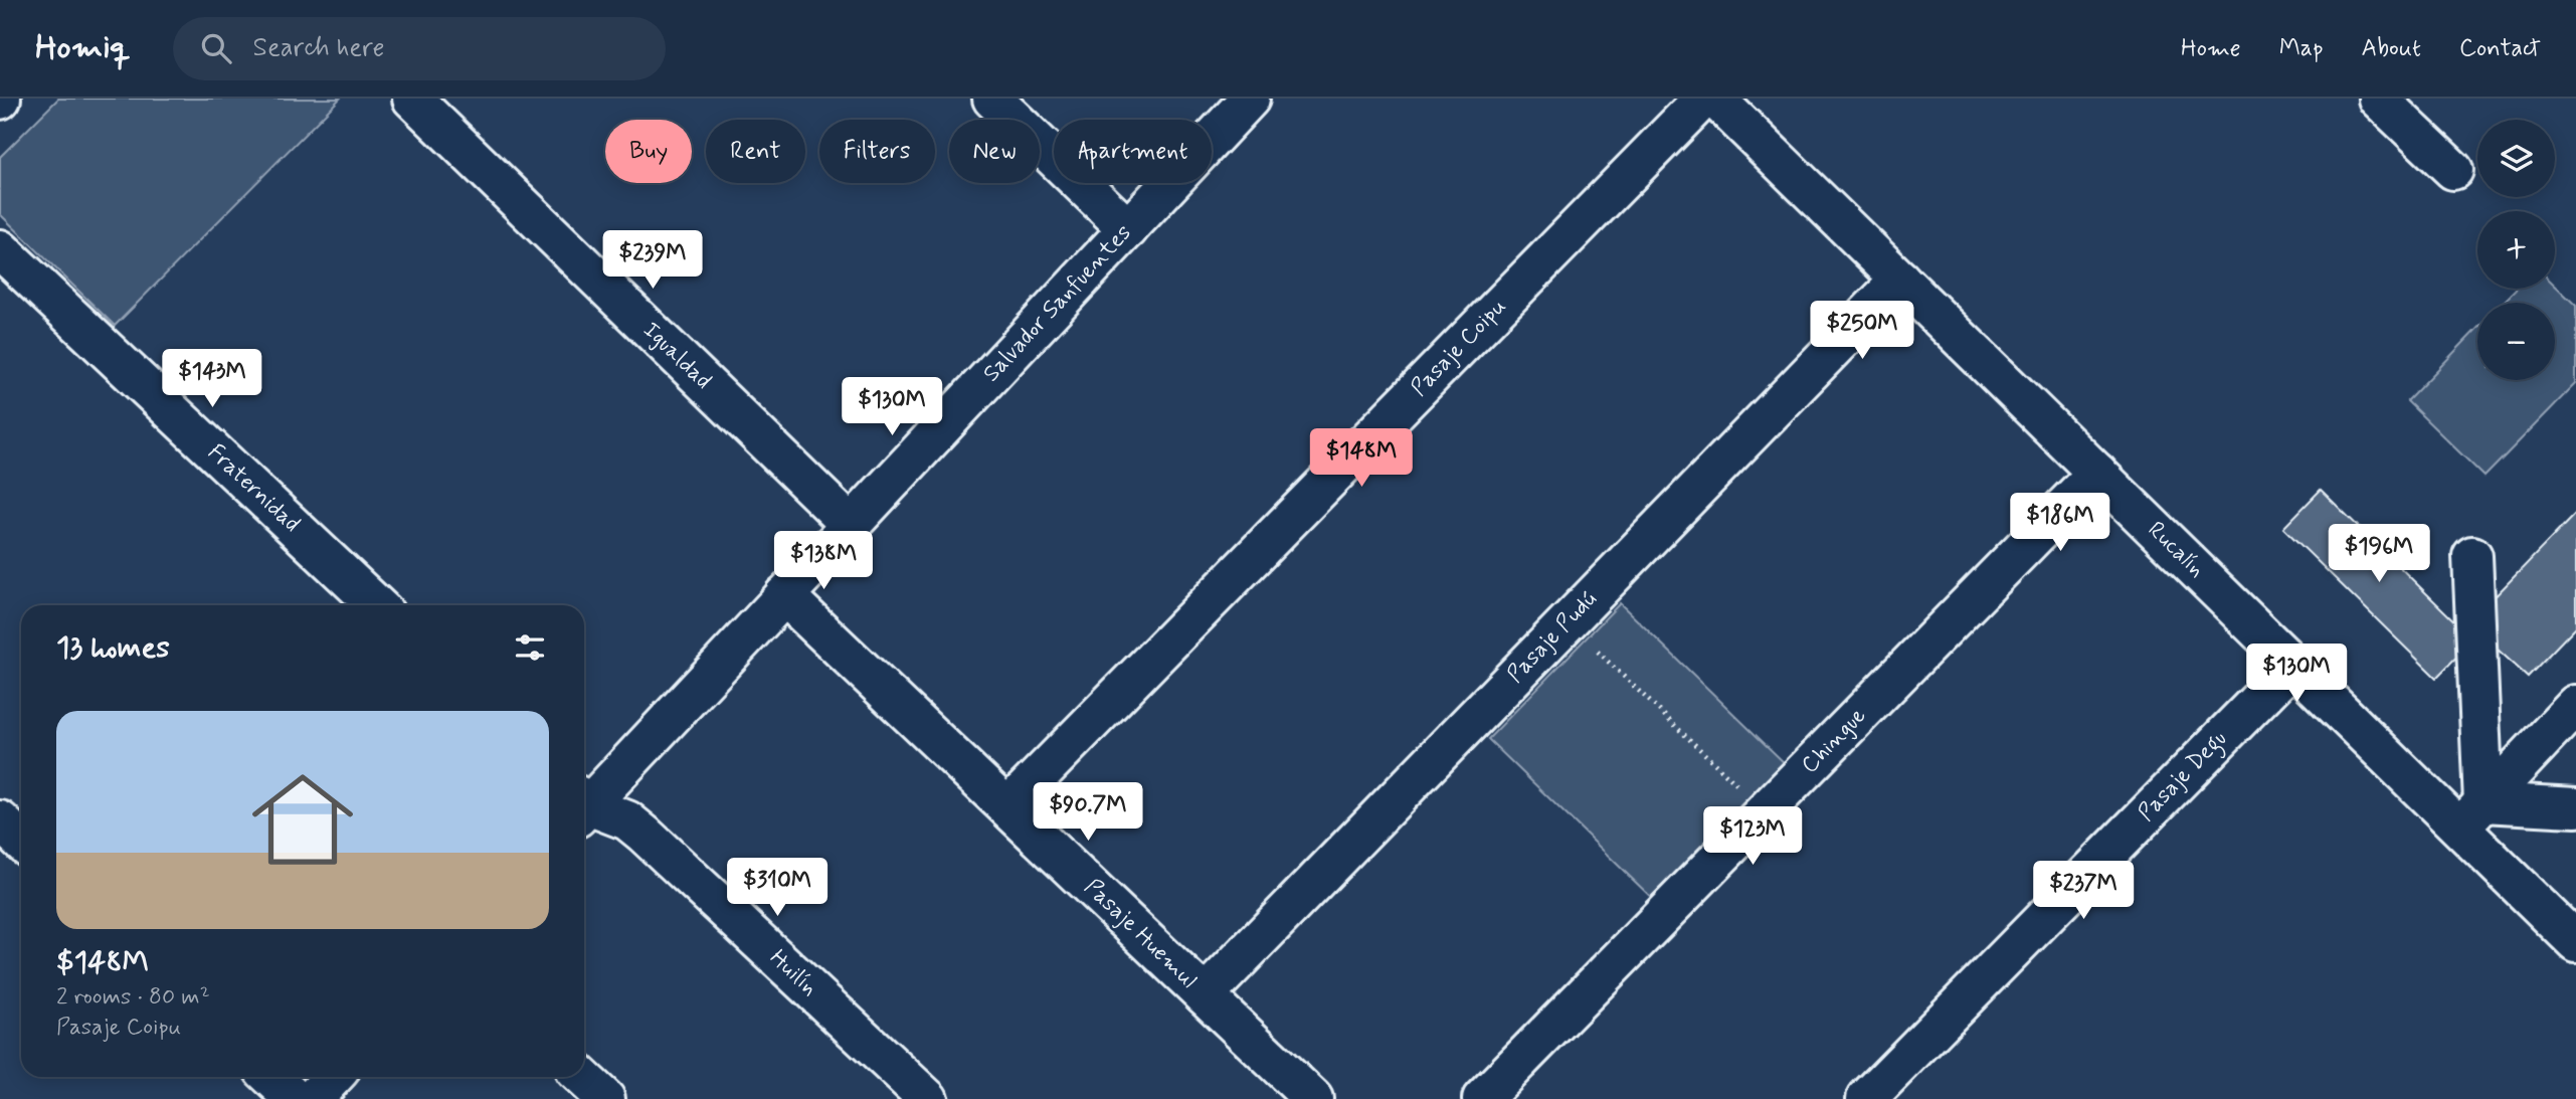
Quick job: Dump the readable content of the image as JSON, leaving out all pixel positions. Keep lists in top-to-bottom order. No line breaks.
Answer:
{"streets":{"street":["Salvador Sanfuentes","Pasaje Coipu","Igualdad","Fraternidad","Rucalín","Pasaje Pudú","Chingue","Pasaje Degu","Pasaje Huemul","Huilín"]},"crossings":[["Salvador Sanfuentes","Igualdad"],["Salvador Sanfuentes","Pasaje Huemul"],["Pasaje Coipu","Pasaje Huemul"],["Rucalín","Pasaje Pudú"],["Rucalín","Chingue"],["Rucalín","Pasaje Degu"],["Pasaje Pudú","Pasaje Huemul"]],"page":{"header":"Homiq","search":"Search here","nav":["Home","Map","About","Contact"],"map_buttons":["+","−"],"chip":["Buy","Rent","Filters","New","Apartment"],"price":["$239M","$250M","$143M","$130M","$148M","$186M","$196M","$138M","$130M","$90.7M","$123M","$310M","$237M"],"heading":"13 homes","list":[{"name":"$148M","note":"2 rooms · 80 m² · Pasaje Coipu"}]}}
